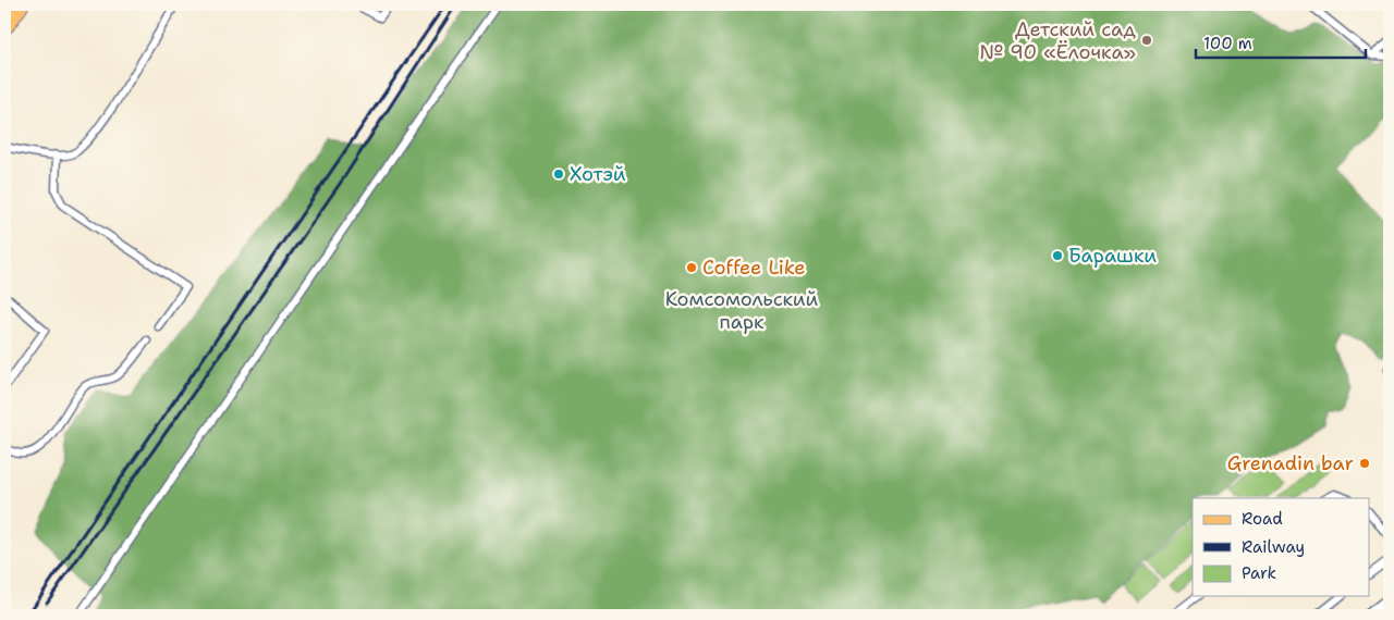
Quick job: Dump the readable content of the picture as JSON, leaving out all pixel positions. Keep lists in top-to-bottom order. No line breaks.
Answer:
{"parks":["Комсомольский парк"],"places":["Детский сад № 90 «Ёлочка»","Хотэй","Барашки","Coffee Like","Grenadin bar"],"legend":["Road","Railway","Park"],"scale_bar":"100 m"}
